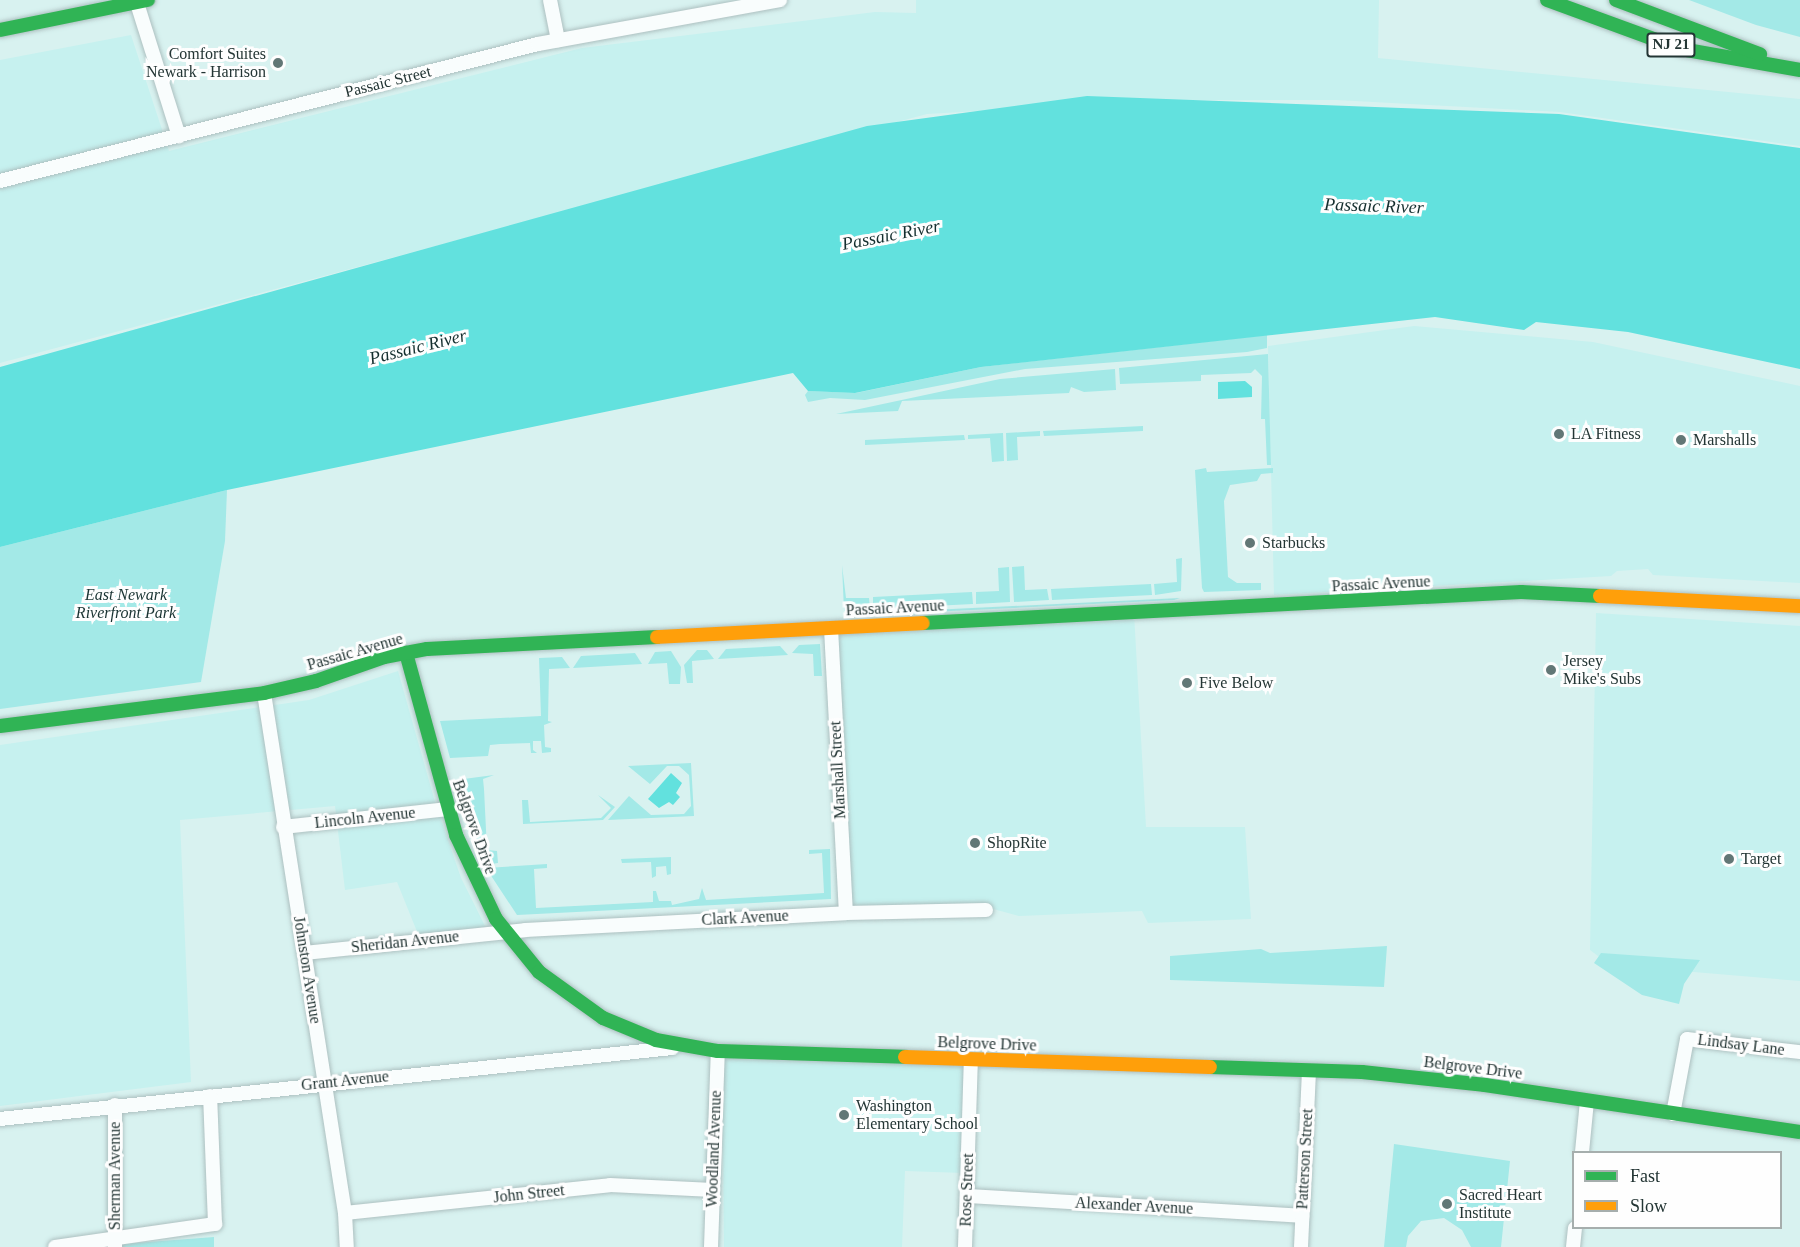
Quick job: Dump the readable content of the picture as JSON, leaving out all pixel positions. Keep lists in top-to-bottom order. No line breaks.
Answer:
{"streets":{"main road":["NJ 21","Passaic Avenue","Belgrove Drive"],"street":["Passaic Street","Marshall Street","Lincoln Avenue","Clark Avenue","Sheridan Avenue","Johnston Avenue","Lindsay Lane","Grant Avenue","Woodland Avenue","Patterson Street","Sherman Avenue","Rose Street","John Street","Alexander Avenue"]},"crossings":[["Passaic Avenue","Marshall Street"],["Passaic Avenue","Belgrove Drive"],["Passaic Avenue","Johnston Avenue"],["Marshall Street","Clark Avenue"],["Lincoln Avenue","Belgrove Drive"],["Lincoln Avenue","Johnston Avenue"],["Belgrove Drive","Clark Avenue"],["Belgrove Drive","Sheridan Avenue"],["Belgrove Drive","Lindsay Lane"],["Belgrove Drive","Grant Avenue"],["Belgrove Drive","Woodland Avenue"],["Belgrove Drive","Patterson Street"],["Belgrove Drive","Rose Street"],["Clark Avenue","Sheridan Avenue"],["Sheridan Avenue","Johnston Avenue"],["Johnston Avenue","Grant Avenue"],["Johnston Avenue","John Street"],["Grant Avenue","Sherman Avenue"],["Woodland Avenue","John Street"],["Patterson Street","Alexander Avenue"],["Rose Street","Alexander Avenue"]],"water":["Passaic River"],"parks":["East Newark Riverfront Park"],"places":["Comfort Suites Newark - Harrison","LA Fitness","Marshalls","Starbucks","Jersey Mike's Subs","Five Below","ShopRite","Target","Washington Elementary School","Sacred Heart Institute"],"legend":["Fast","Slow"]}
